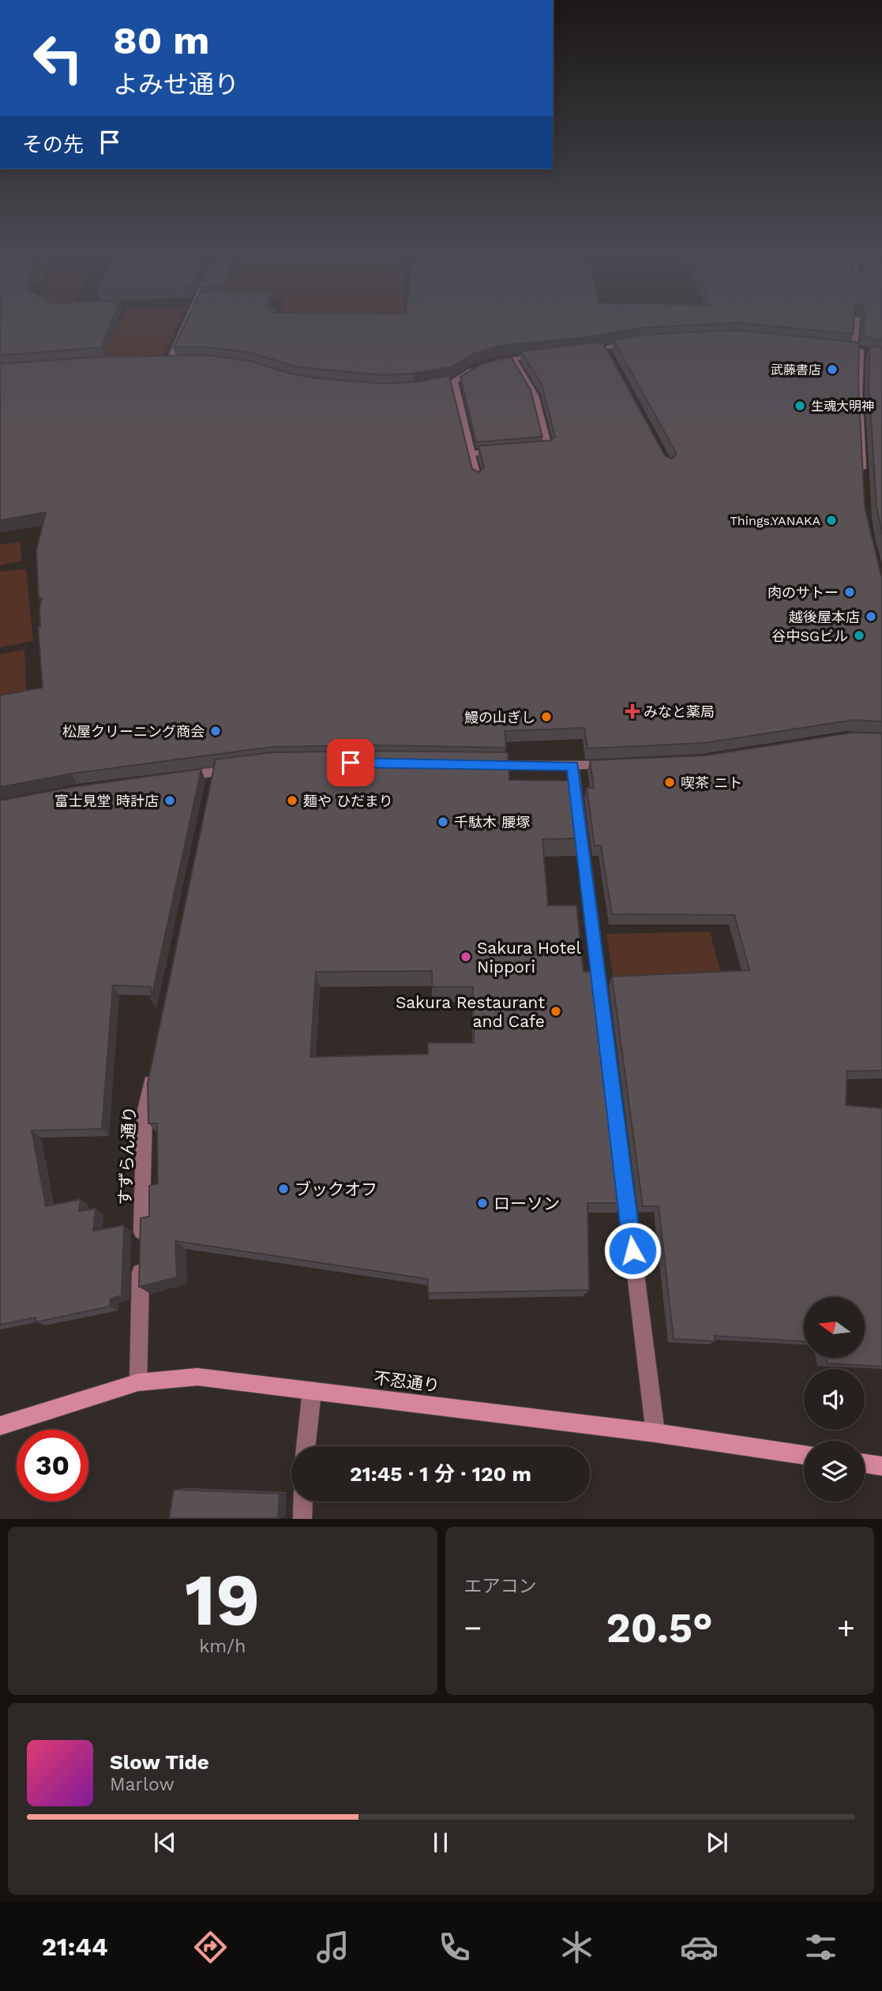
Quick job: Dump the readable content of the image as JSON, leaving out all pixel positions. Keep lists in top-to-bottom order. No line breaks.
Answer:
{"streets":{"main road":["不忍通り"],"street":["すずらん通り"]},"crossings":[["すずらん通り","不忍通り"]],"places":{"other":["武藤書店","生魂大明神","Things.YANAKA","肉のサトー","越後屋本店","谷中SGビル","鰻の山ぎし","松屋クリーニング商会","喫茶 ニト","富士見堂 時計店","麺や ひだまり","千駄木 腰塚","Sakura Hotel Nippori","Sakura Restaurant and Cafe","ブックオフ","ローソン"],"health":["みなと薬局"]},"north":"left","page":{"turn":["80 m","よみせ通り"],"then":"その先","limit":"30","trip":"21:45 · 1 分 · 120 m","tile":[["19","km/h"],"エアコン"],"heat":["−","20.5°","+"],"song":["Slow Tide","Marlow"],"tabs":"21:44"}}
